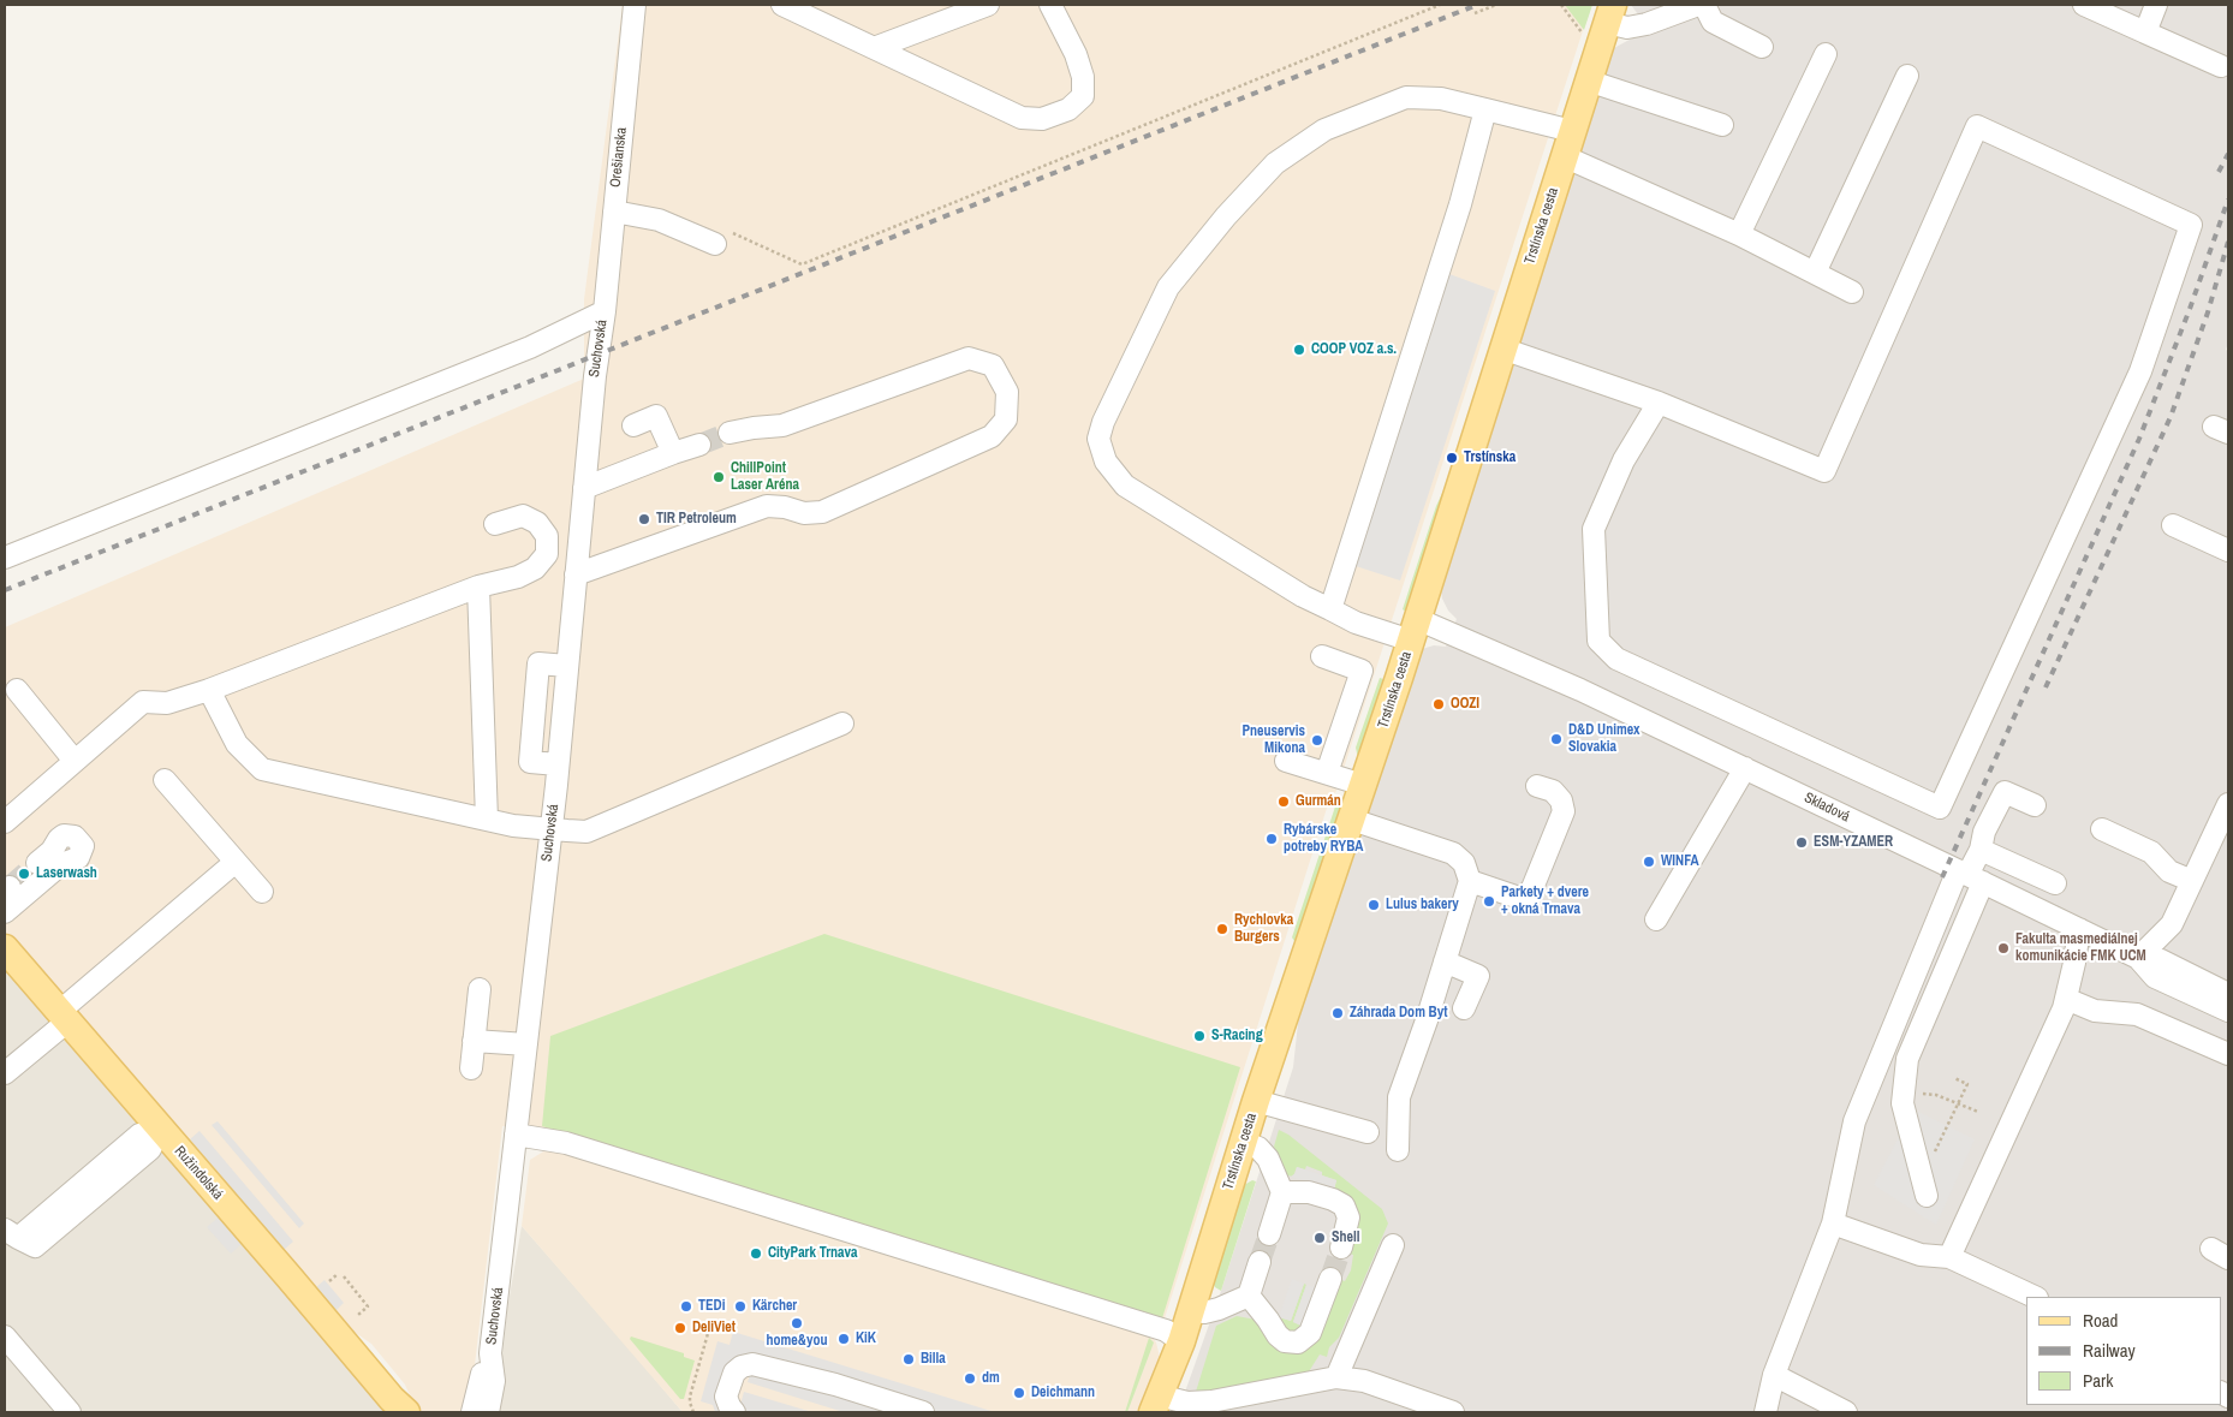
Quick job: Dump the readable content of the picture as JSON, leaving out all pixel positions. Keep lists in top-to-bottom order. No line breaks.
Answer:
{"streets":{"main road":["Trstínska cesta","Ružindolská"],"street":["Orešianska","Suchovská","Skladová"]},"crossings":[["Orešianska","Suchovská"],["Trstínska cesta","Skladová"]],"places":["COOP VOZ a.s.","Trstínska","ChillPoint Laser Aréna","TIR Petroleum","OOZI","D&D Unimex Slovakia","Pneuservis Mikona","Gurmán","Rybárske potreby RYBA","ESM-YZAMER","WINFA","Laserwash","Parkety + dvere + okná Trnava","Lulus bakery","Rychlovka Burgers","Fakulta masmediálnej komunikácie FMK UCM","Záhrada Dom Byt","S-Racing","Shell","CityPark Trnava","TEDi","Kärcher","home&you","DeliViet","KiK","Billa","dm","Deichmann"],"legend":["Road","Railway","Park"]}
